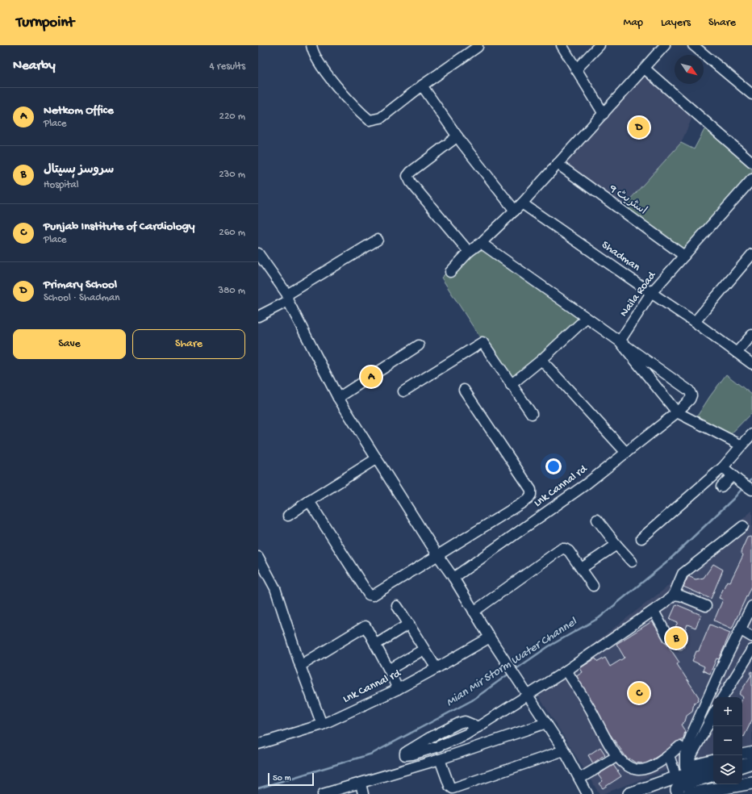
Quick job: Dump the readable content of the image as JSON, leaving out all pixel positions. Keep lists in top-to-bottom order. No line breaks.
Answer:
{"streets":{"street":["اسٹریٹ 9","Shadman","Naila Road","Lnk Cannal rd"]},"crossings":[["اسٹریٹ 9","Naila Road"],["Shadman","Naila Road"]],"water":["Mian Mir Storm Water Channel"],"scale_bar":"50 m","north":"bottom right","page":{"header":"Turnpoint","nav":["Map","Layers","Share"],"heading":["Nearby","4 results"],"list":[{"mark":"A","name":"Netkom Office","note":"Place","value":"220 m"},{"mark":"B","name":"سروسز ہسپتال","note":"Hospital","value":"230 m"},{"mark":"C","name":"Punjab Institute of Cardiology","note":"Place","value":"260 m"},{"mark":"D","name":"Primary School","note":"School · Shadman","value":"380 m"}],"pins":["D","A","B","C"],"buttons":["Save","Share"],"map_buttons":["+","−"],"scale":"50 m"}}
